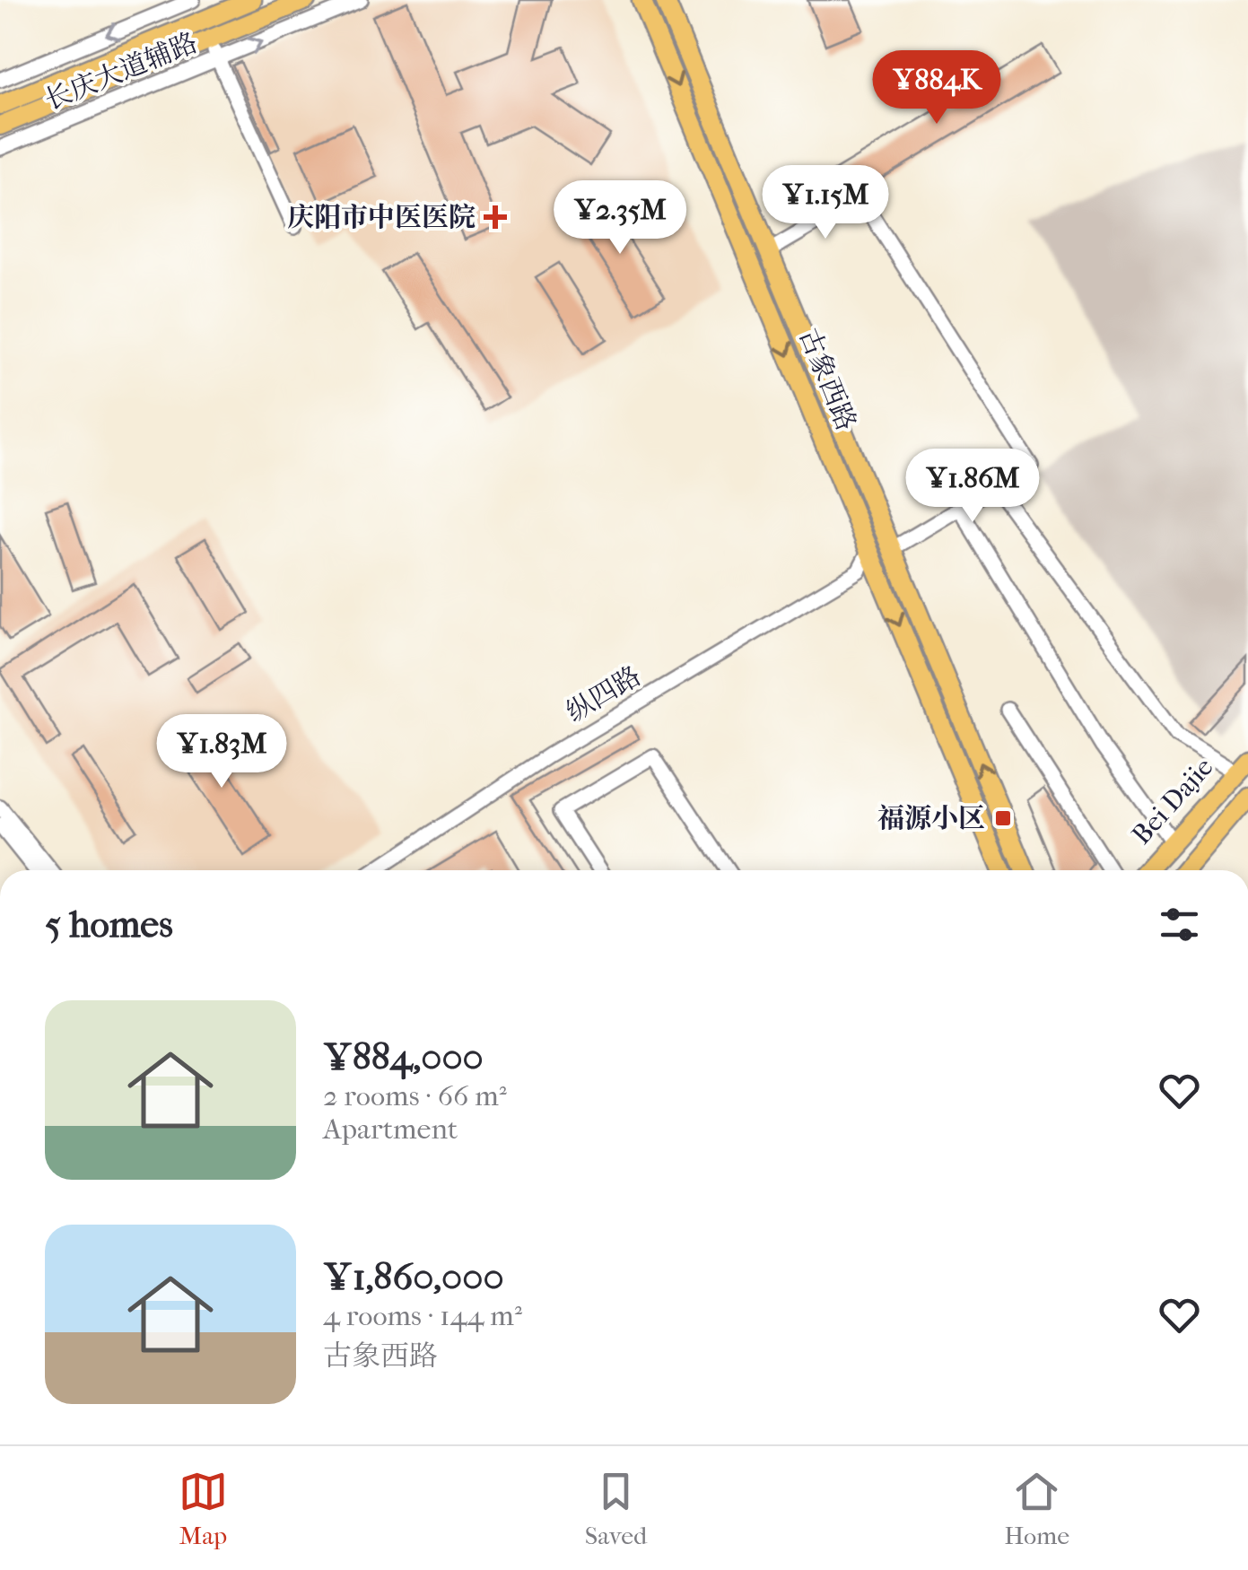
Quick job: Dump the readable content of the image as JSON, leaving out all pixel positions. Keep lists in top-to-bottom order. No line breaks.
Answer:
{"streets":{"main road":["古象西路","Bei Dajie"],"street":["长庆大道辅路","纵四路"]},"crossings":[["古象西路","纵四路"]],"places":{"health":["庆阳市中医医院"],"transit":["福源小区"]},"page":{"price":["¥884K","¥1.15M","¥2.35M","¥1.86M","¥1.83M"],"heading":"5 homes","list":[{"name":"¥884,000","note":"2 rooms · 66 m² · Apartment"},{"name":"¥1,860,000","note":"4 rooms · 144 m² · 古象西路"}],"tabs":["Map","Saved","Home"]}}
